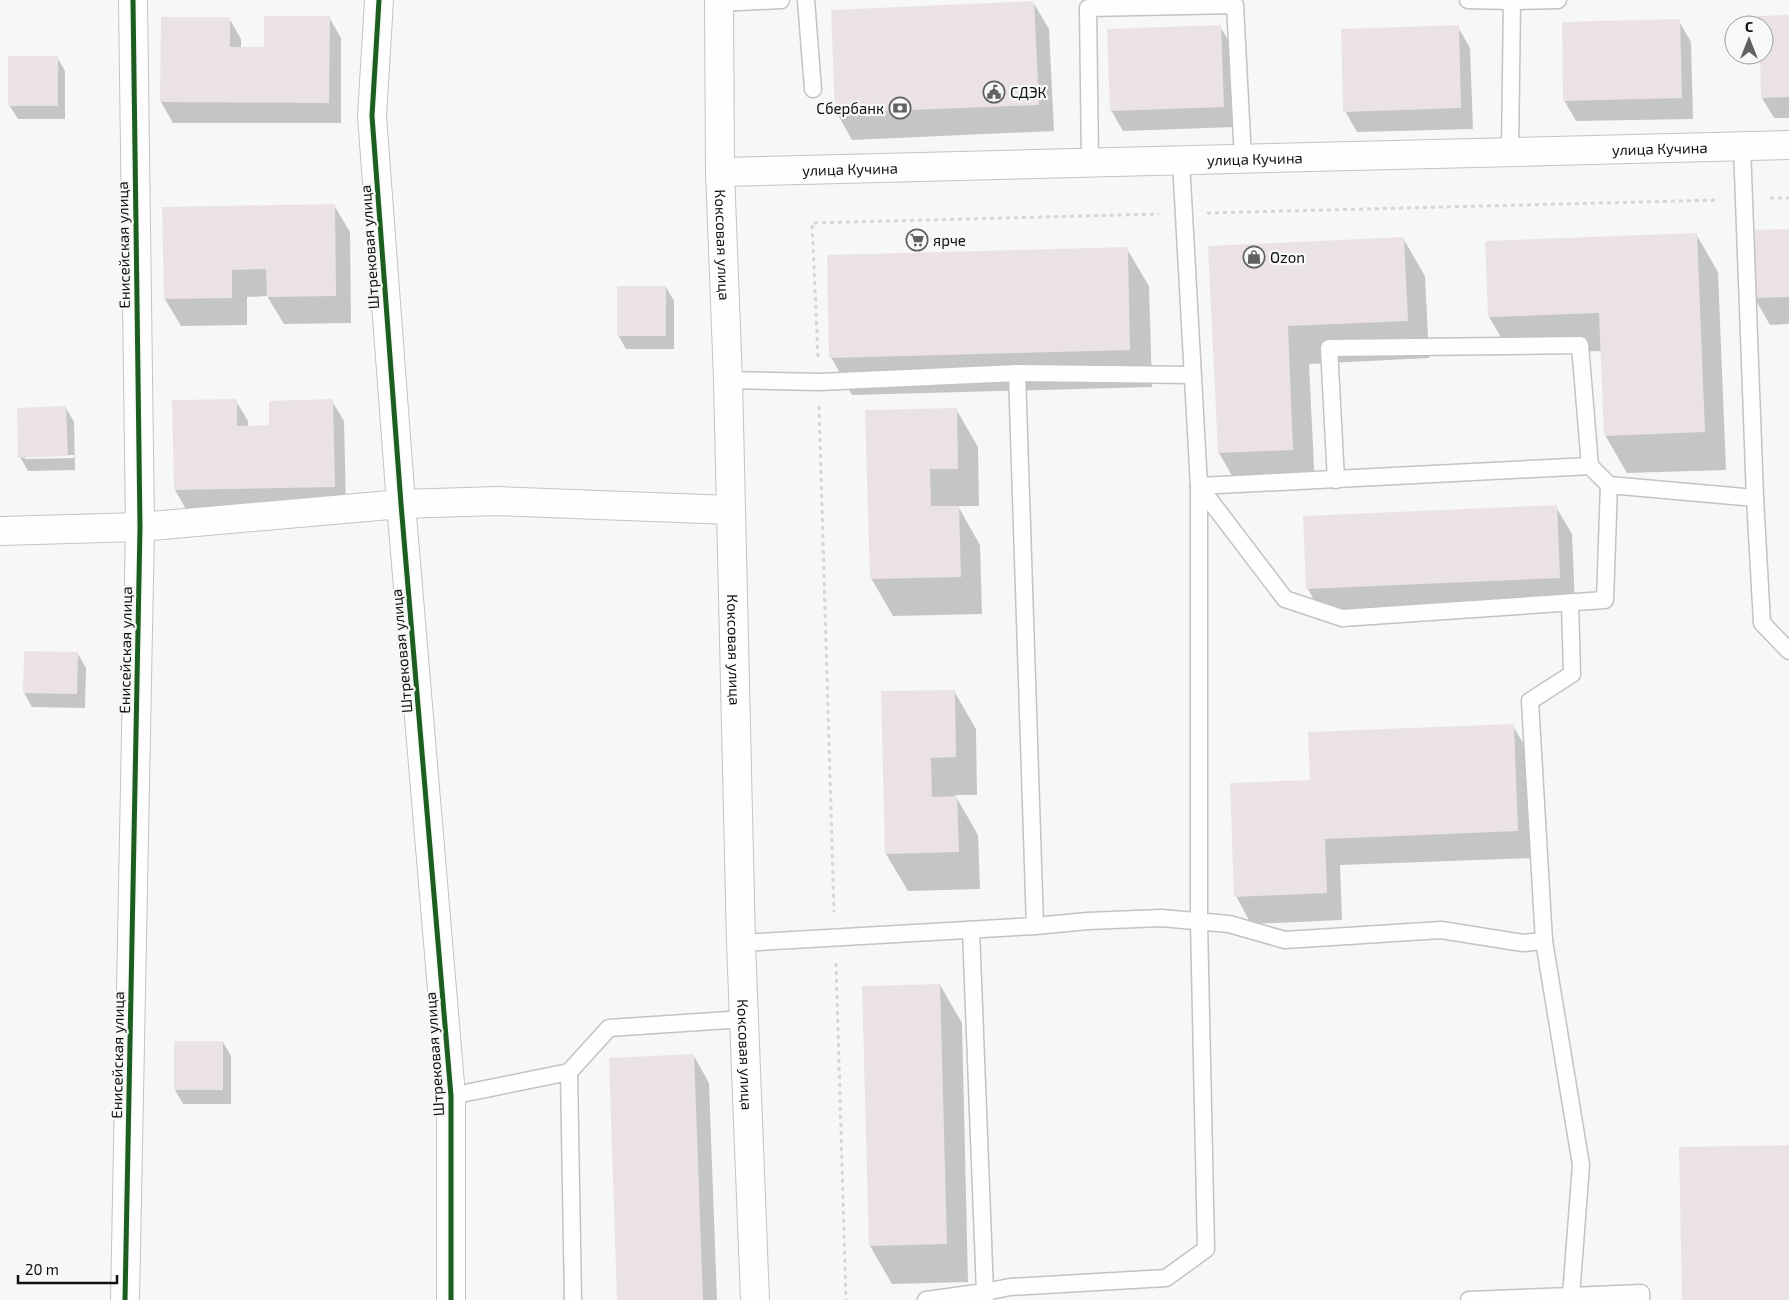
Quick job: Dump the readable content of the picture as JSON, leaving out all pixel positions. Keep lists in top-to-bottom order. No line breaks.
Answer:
{"streets":{"street":["улица Кучина","Енисейская улица","Коксовая улица","Штрековая улица"]},"crossings":[["улица Кучина","Коксовая улица"]],"places":{"public building":["СДЭК"],"bank":["Сбербанк"],"supermarket":["ярче"],"shop":["Ozon"]},"scale_bar":"20 m","north":"top"}
